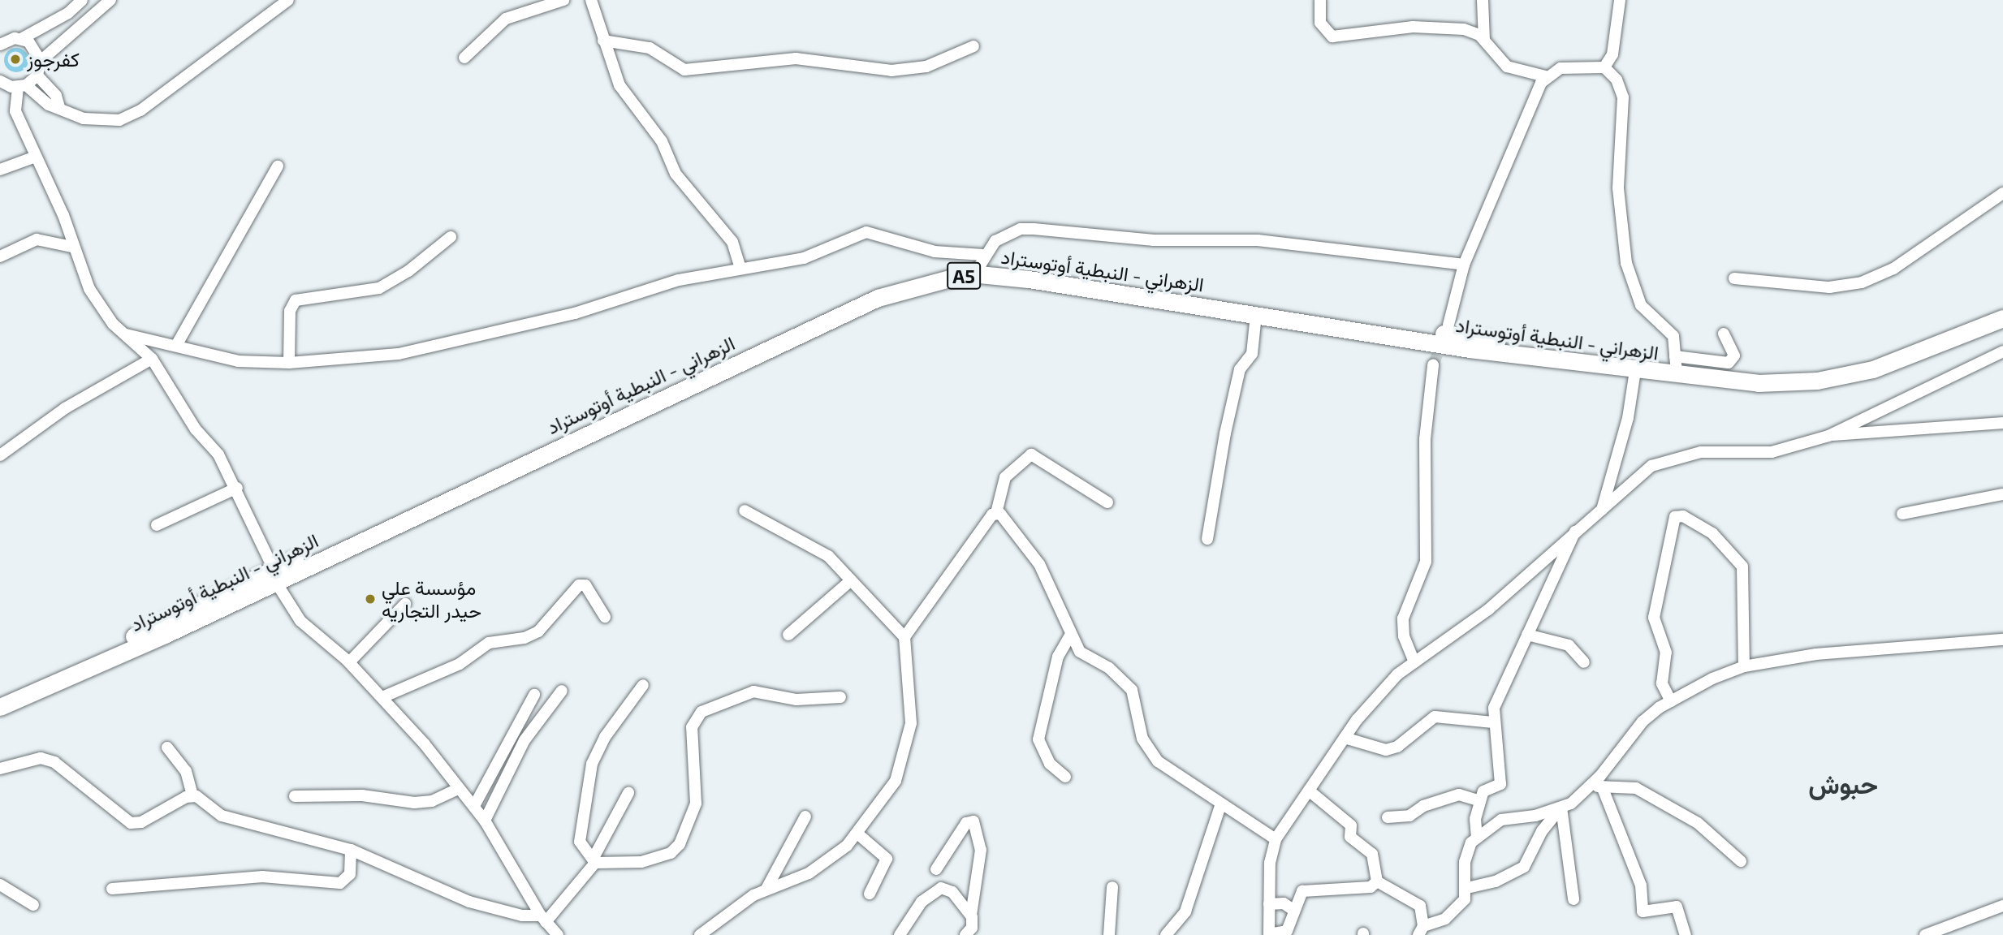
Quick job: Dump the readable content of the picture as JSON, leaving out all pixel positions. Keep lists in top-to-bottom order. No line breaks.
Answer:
{"streets":{"highway":["الزهراني - النبطية أوتوستراد","A5"]},"districts":["حبوش"],"places":["كفرجوز","مؤسسة علي حيدر التجاريه"]}
